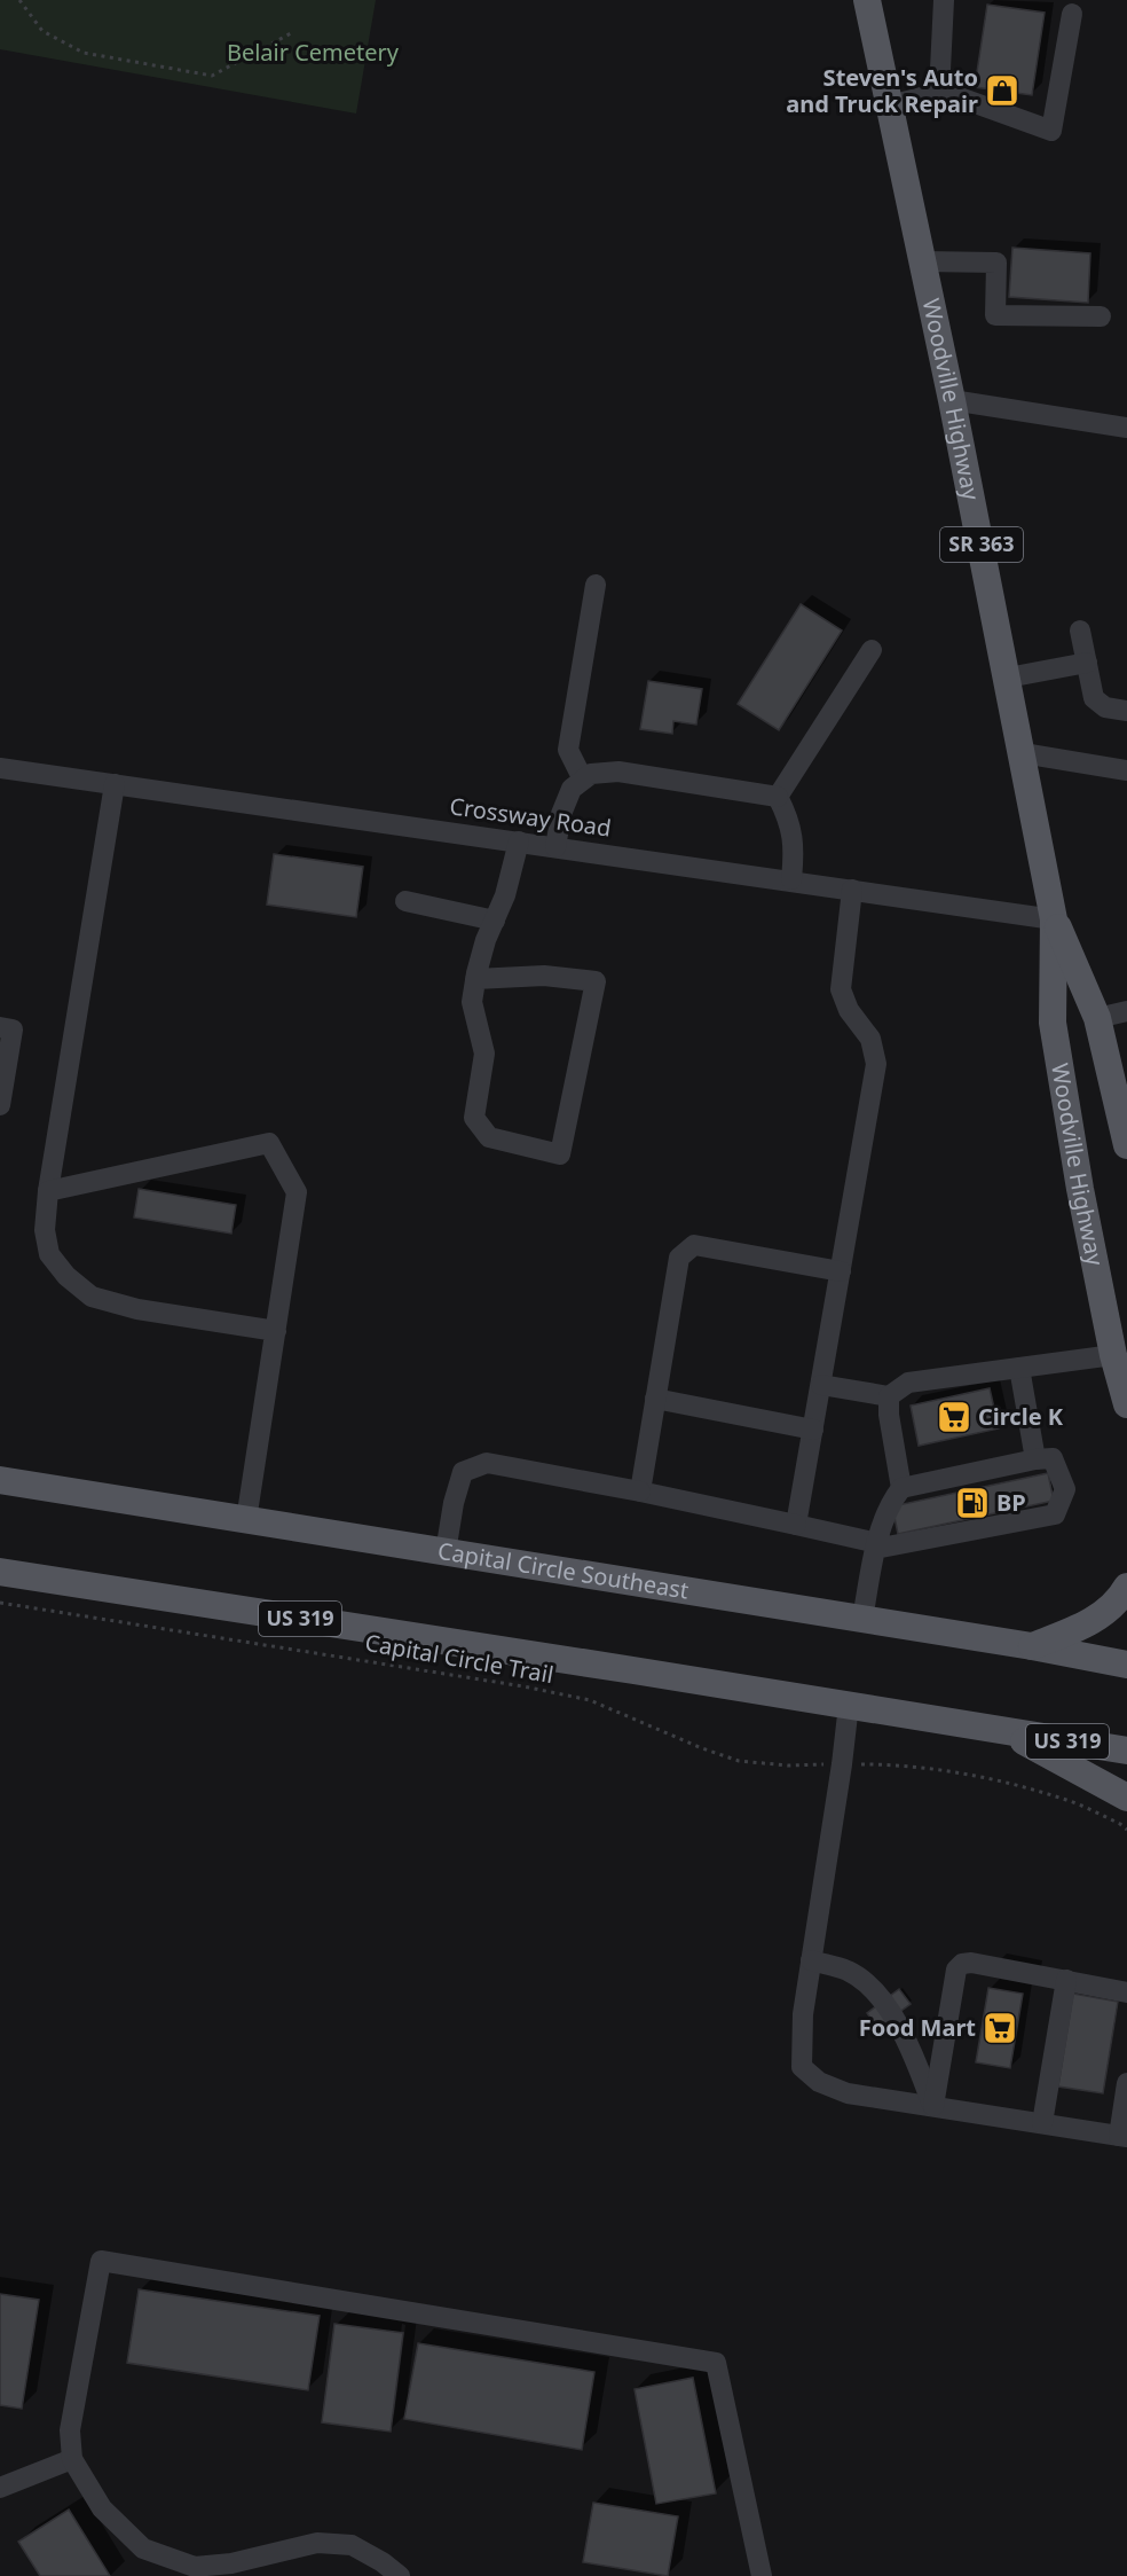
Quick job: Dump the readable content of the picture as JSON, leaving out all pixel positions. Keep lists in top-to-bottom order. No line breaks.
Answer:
{"streets":{"main road":["Woodville Highway","SR 363","Capital Circle Southeast","US 319"],"street":["Crossway Road"],"path":["Capital Circle Trail"]},"crossings":[["Woodville Highway","Crossway Road"]],"parks":["Belair Cemetery"],"places":{"shop":["Steven's Auto and Truck Repair"],"supermarket":["Circle K","Food Mart"],"fuel station":["BP"]}}
